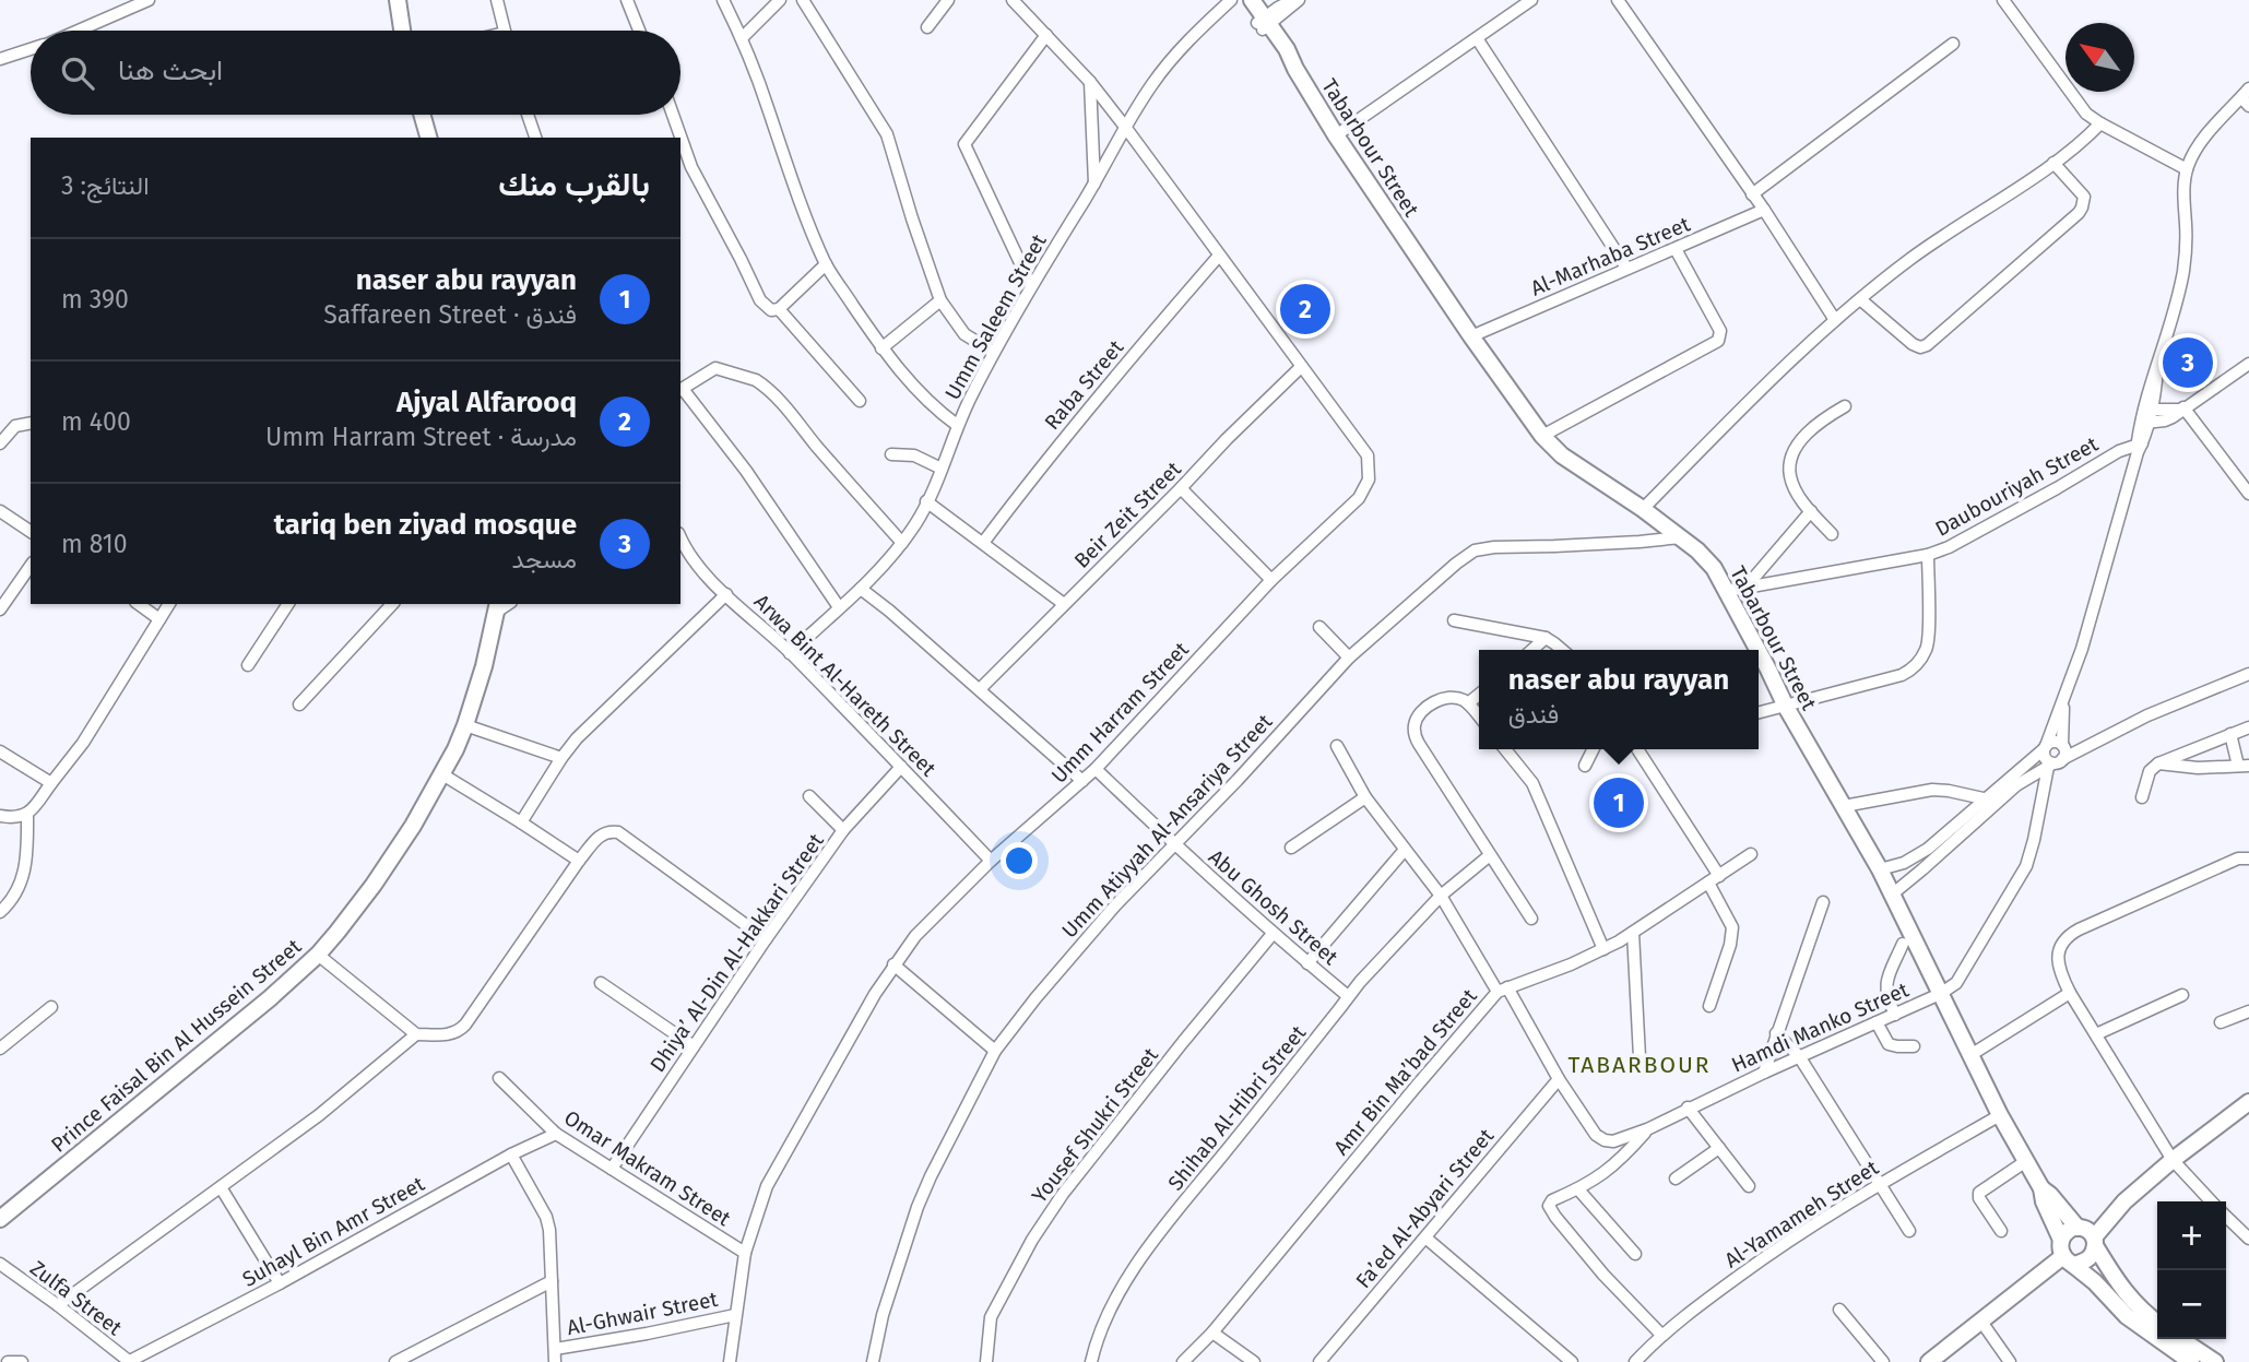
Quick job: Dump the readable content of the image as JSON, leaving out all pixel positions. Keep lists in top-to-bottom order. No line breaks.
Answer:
{"streets":{"street":["Tabarbour Street","Al-Marhaba Street","Umm Saleem Street","Raba Street","Daubouriyah Street","Beir Zeit Street","Arwa Bint Al-Hareth Street","Umm Harram Street","Umm Atiyyah Al-Ansariya Street","Abu Ghosh Street","Dhiya’ Al-Din Al-Hakkari Street","Hamdi Manko Street","Prince Faisal Bin Al Hussein Street","Amr Bin Ma’bad Street","Shihab Al-Hibri Street","Yousef Shukri Street","Omar Makram Street","Fa’ed Al-Abyari Street","Al-Yamameh Street","Suhayl Bin Amr Street","Zulfa Street","Al-Ghwair Street"]},"crossings":[["Tabarbour Street","Al-Marhaba Street"],["Tabarbour Street","Daubouriyah Street"],["Tabarbour Street","Umm Atiyyah Al-Ansariya Street"],["Tabarbour Street","Hamdi Manko Street"],["Tabarbour Street","Al-Yamameh Street"],["Umm Saleem Street","Arwa Bint Al-Hareth Street"],["Umm Saleem Street","Umm Harram Street"],["Raba Street","Umm Harram Street"],["Beir Zeit Street","Umm Harram Street"],["Arwa Bint Al-Hareth Street","Umm Harram Street"],["Arwa Bint Al-Hareth Street","Dhiya’ Al-Din Al-Hakkari Street"],["Umm Harram Street","Abu Ghosh Street"],["Umm Harram Street","Omar Makram Street"],["Umm Harram Street","Al-Ghwair Street"],["Umm Atiyyah Al-Ansariya Street","Abu Ghosh Street"],["Abu Ghosh Street","Shihab Al-Hibri Street"],["Abu Ghosh Street","Yousef Shukri Street"],["Dhiya’ Al-Din Al-Hakkari Street","Omar Makram Street"],["Hamdi Manko Street","Amr Bin Ma’bad Street"],["Hamdi Manko Street","Shihab Al-Hibri Street"],["Hamdi Manko Street","Fa’ed Al-Abyari Street"],["Omar Makram Street","Suhayl Bin Amr Street"],["Suhayl Bin Amr Street","Zulfa Street"]],"districts":["TABARBOUR"],"north":"top left","page":{"search":"ابحث هنا","heading":["بالقرب منك","النتائج: 3"],"list":[{"mark":"1","name":"naser abu rayyan","note":"فندق · Saffareen Street","value":"390 m"},{"mark":"2","name":"Ajyal Alfarooq","note":"مدرسة · Umm Harram Street","value":"400 m"},{"mark":"3","name":"tariq ben ziyad mosque","note":"مسجد","value":"810 m"}],"pins":["2","3","1"],"popup":["naser abu rayyan","فندق"],"map_buttons":["+","−"]}}
